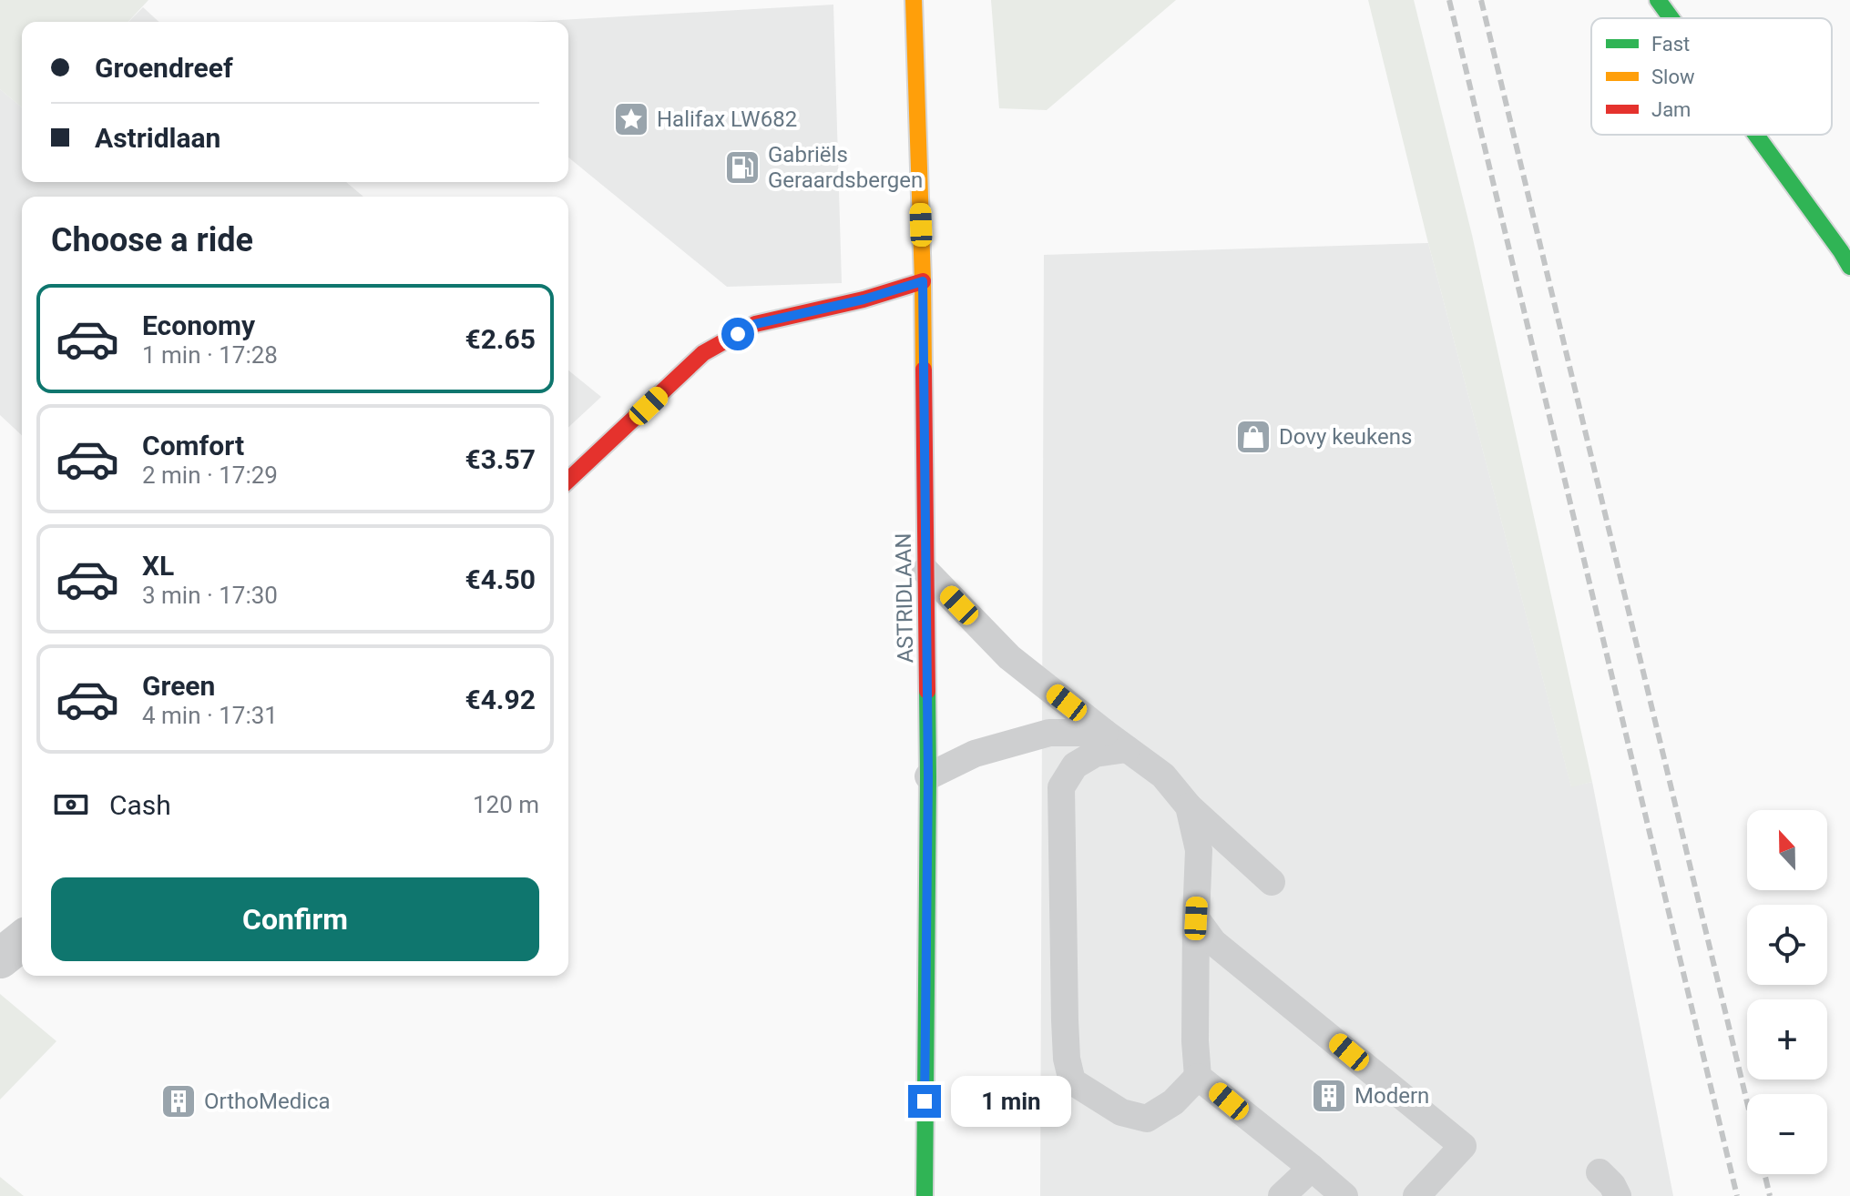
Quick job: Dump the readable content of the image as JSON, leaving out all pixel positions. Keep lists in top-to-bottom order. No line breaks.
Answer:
{"streets":{"main road":["ASTRIDLAAN"]},"places":{"place":["Halifax LW682"],"fuel station":["Gabriëls Geraardsbergen"],"shop":["Dovy keukens"],"building":["Modern","OrthoMedica"]},"legend":["Fast","Slow","Jam"],"north":"top","page":{"banner":["Groendreef","Astridlaan"],"heading":"Choose a ride","list":[{"name":"Economy","note":"1 min · 17:28","value":"€2.65"},{"name":"Comfort","note":"2 min · 17:29","value":"€3.57"},{"name":"XL","note":"3 min · 17:30","value":"€4.50"},{"name":"Green","note":"4 min · 17:31","value":"€4.92"}],"pay":["Cash","120 m"],"map_buttons":["+","−"],"buttons":"Confirm","bubble":"1 min"}}
